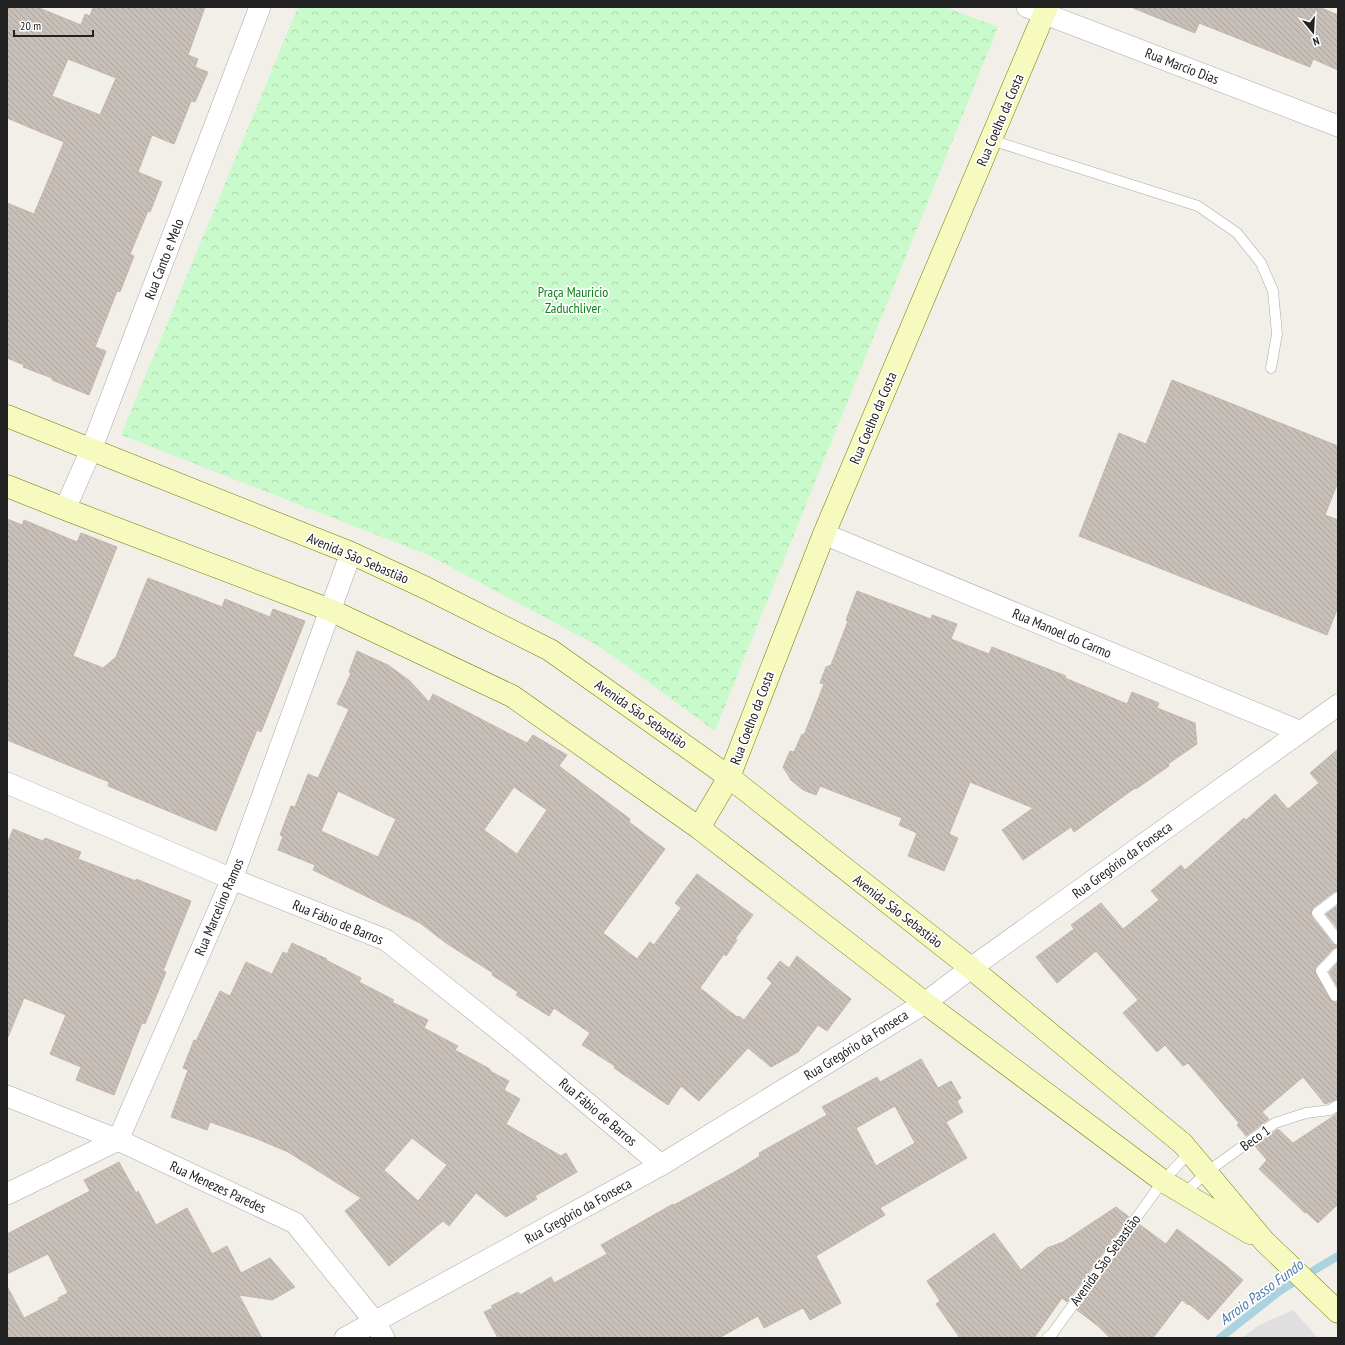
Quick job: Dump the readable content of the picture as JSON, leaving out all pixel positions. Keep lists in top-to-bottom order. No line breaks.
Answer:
{"streets":{"street":["Rua Marcio Dias","Rua Coelho da Costa","Rua Canto e Melo","Avenida São Sebastião","Rua Manoel do Carmo","Rua Gregório da Fonseca","Rua Marcelino Ramos","Rua Fábio de Barros","Rua Menezes Paredes"],"lane":["Beco 1"]},"crossings":[["Rua Marcio Dias","Rua Coelho da Costa"],["Rua Coelho da Costa","Avenida São Sebastião"],["Rua Coelho da Costa","Rua Manoel do Carmo"],["Rua Canto e Melo","Avenida São Sebastião"],["Avenida São Sebastião","Rua Gregório da Fonseca"],["Avenida São Sebastião","Rua Marcelino Ramos"],["Avenida São Sebastião","Beco 1"],["Rua Manoel do Carmo","Rua Gregório da Fonseca"],["Rua Gregório da Fonseca","Rua Fábio de Barros"],["Rua Gregório da Fonseca","Rua Menezes Paredes"],["Rua Marcelino Ramos","Rua Fábio de Barros"],["Rua Marcelino Ramos","Rua Menezes Paredes"]],"water":["Arroio Passo Fundo"],"parks":["Praça Mauricio Zaduchliver"],"scale_bar":"20 m","north":"bottom"}
